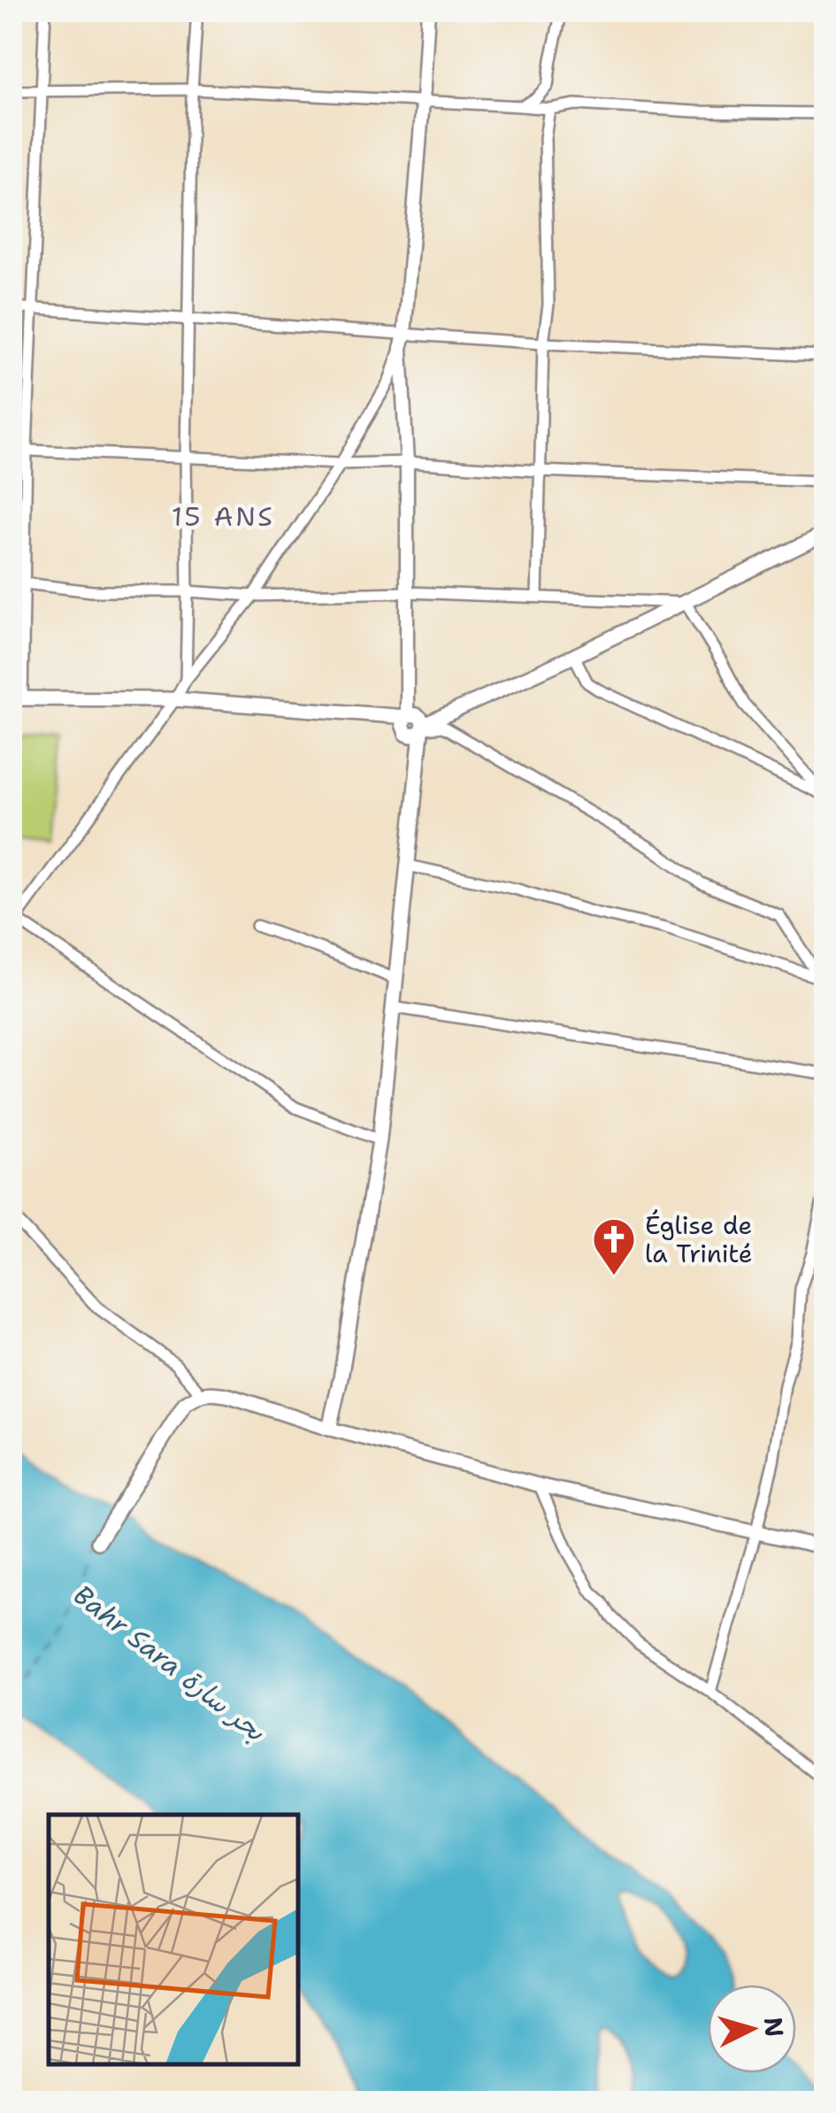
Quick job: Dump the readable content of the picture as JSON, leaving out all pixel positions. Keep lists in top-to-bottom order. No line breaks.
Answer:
{"districts":["15 ANS"],"water":["Bahr Sara بحر سارة"],"places":{"church":["Église de la Trinité"]},"north":"right"}
